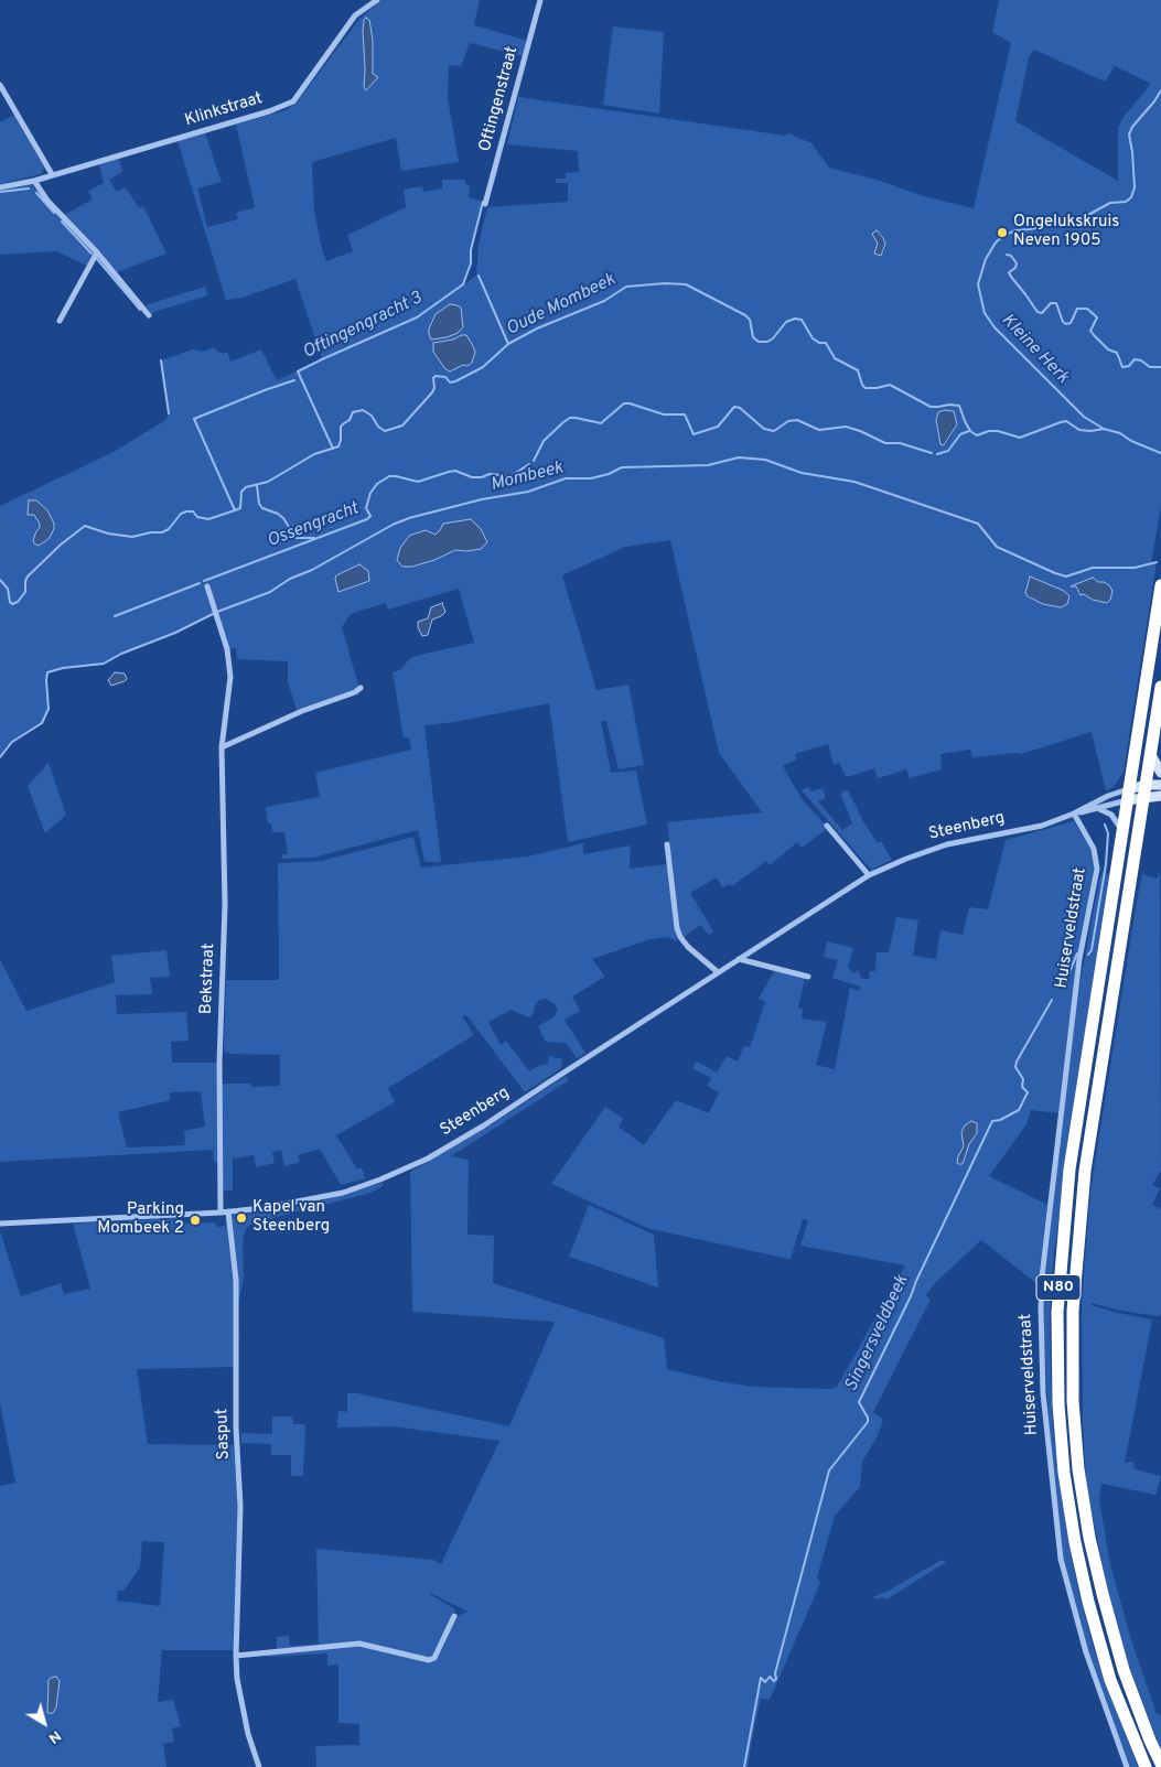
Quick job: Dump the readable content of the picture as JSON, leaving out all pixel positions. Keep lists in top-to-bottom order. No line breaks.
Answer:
{"streets":{"highway":["N80"],"street":["Oftingenstraat","Klinkstraat","Steenberg","Huiserveldstraat","Bekstraat","Sasput"]},"crossings":[["Steenberg","Huiserveldstraat"],["Steenberg","Bekstraat"],["Steenberg","N80"],["Steenberg","Sasput"]],"water":["Oude Mombeek","Oftingengracht 3","Kleine Herk","Mombeek","Ossengracht","Singersveldbeek"],"places":["Ongelukskruis Neven 1905","Kapel van Steenberg","Parking Mombeek 2"],"north":"bottom right"}
